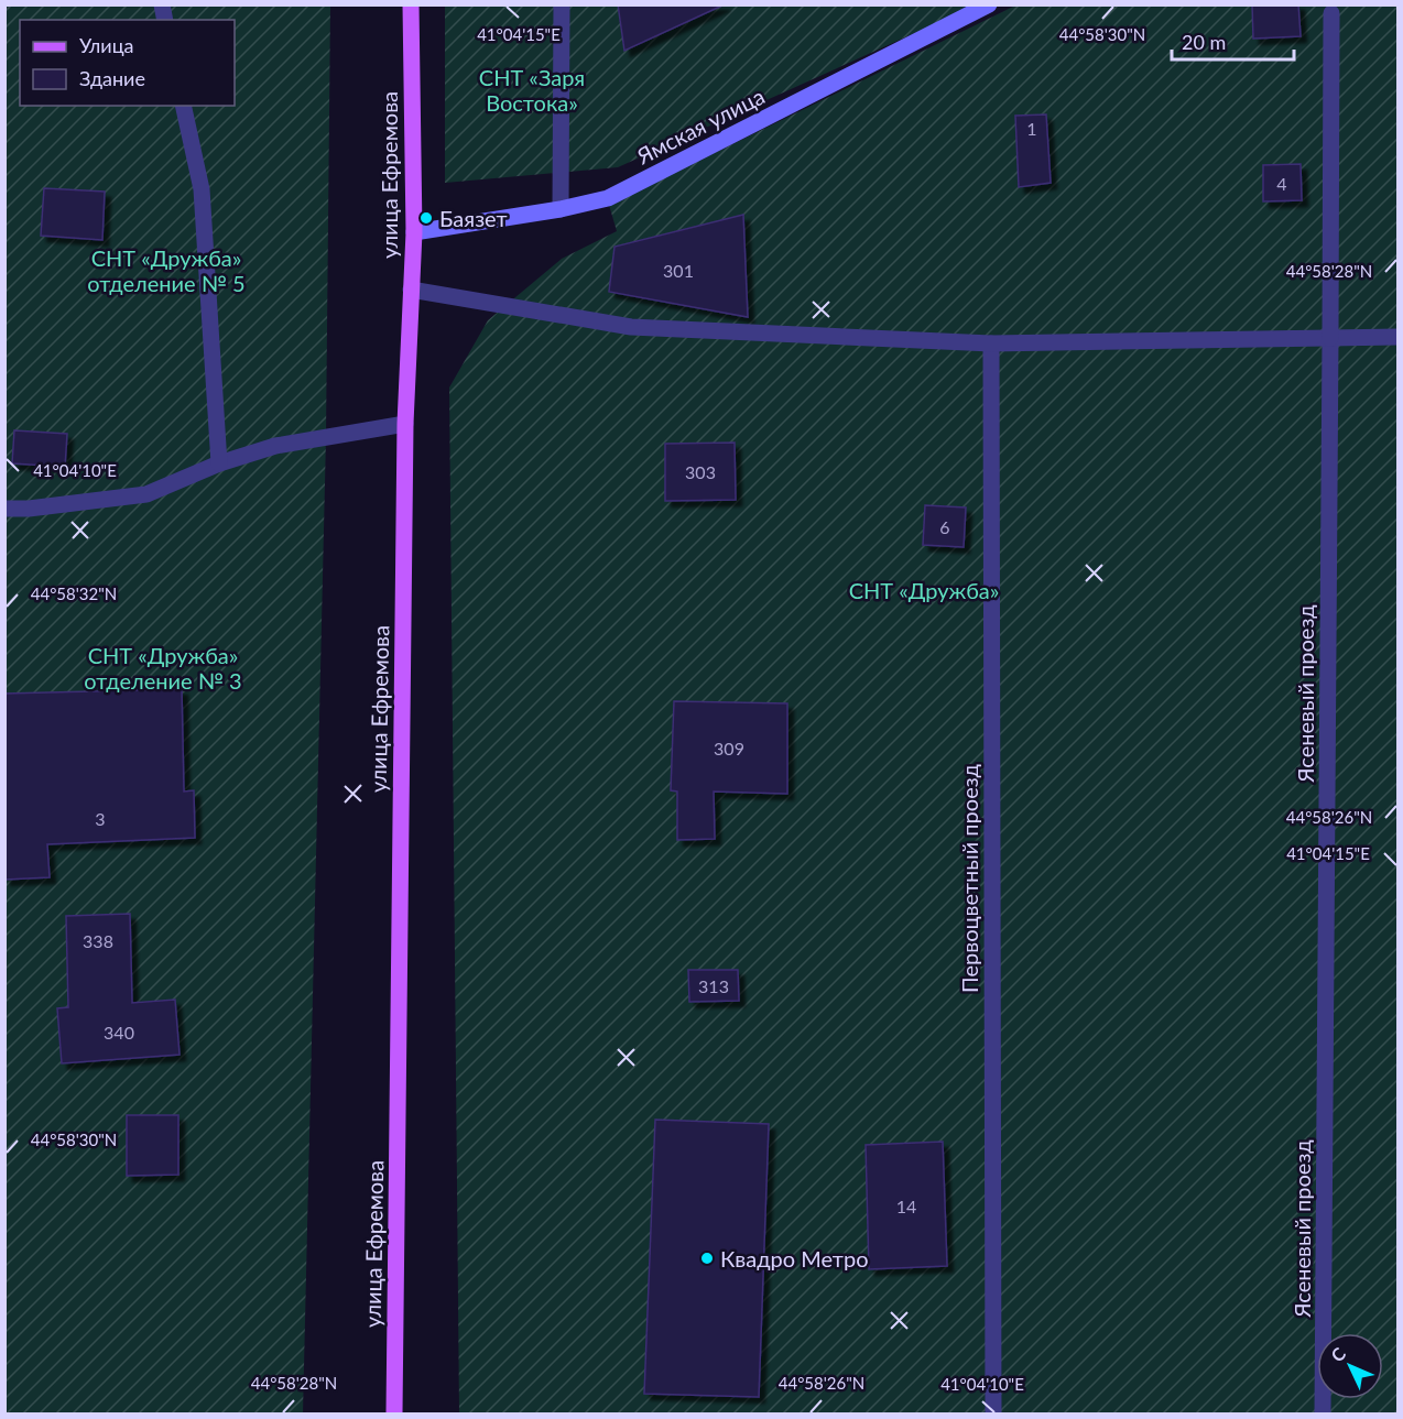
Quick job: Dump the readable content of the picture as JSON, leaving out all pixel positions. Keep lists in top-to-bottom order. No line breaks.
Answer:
{"streets":{"main road":["улица Ефремова"],"street":["Ямская улица","Ясеневый проезд","Первоцветный проезд"]},"crossings":[["Ямская улица","улица Ефремова"]],"parks":["СНТ «Заря Востока»","СНТ «Дружба» отделение № 5","СНТ «Дружба»","СНТ «Дружба» отделение № 3"],"places":["Баязет","Квадро Метро"],"house_numbers":["1","4","301","303","6","309","3","338","313","340","14"],"legend":["Улица","Здание"],"scale_bar":"20 m","north":"top left","coordinates":["41°04'15\"E","44°58'30\"N","44°58'28\"N","41°04'10\"E","44°58'32\"N","44°58'26\"N"]}
